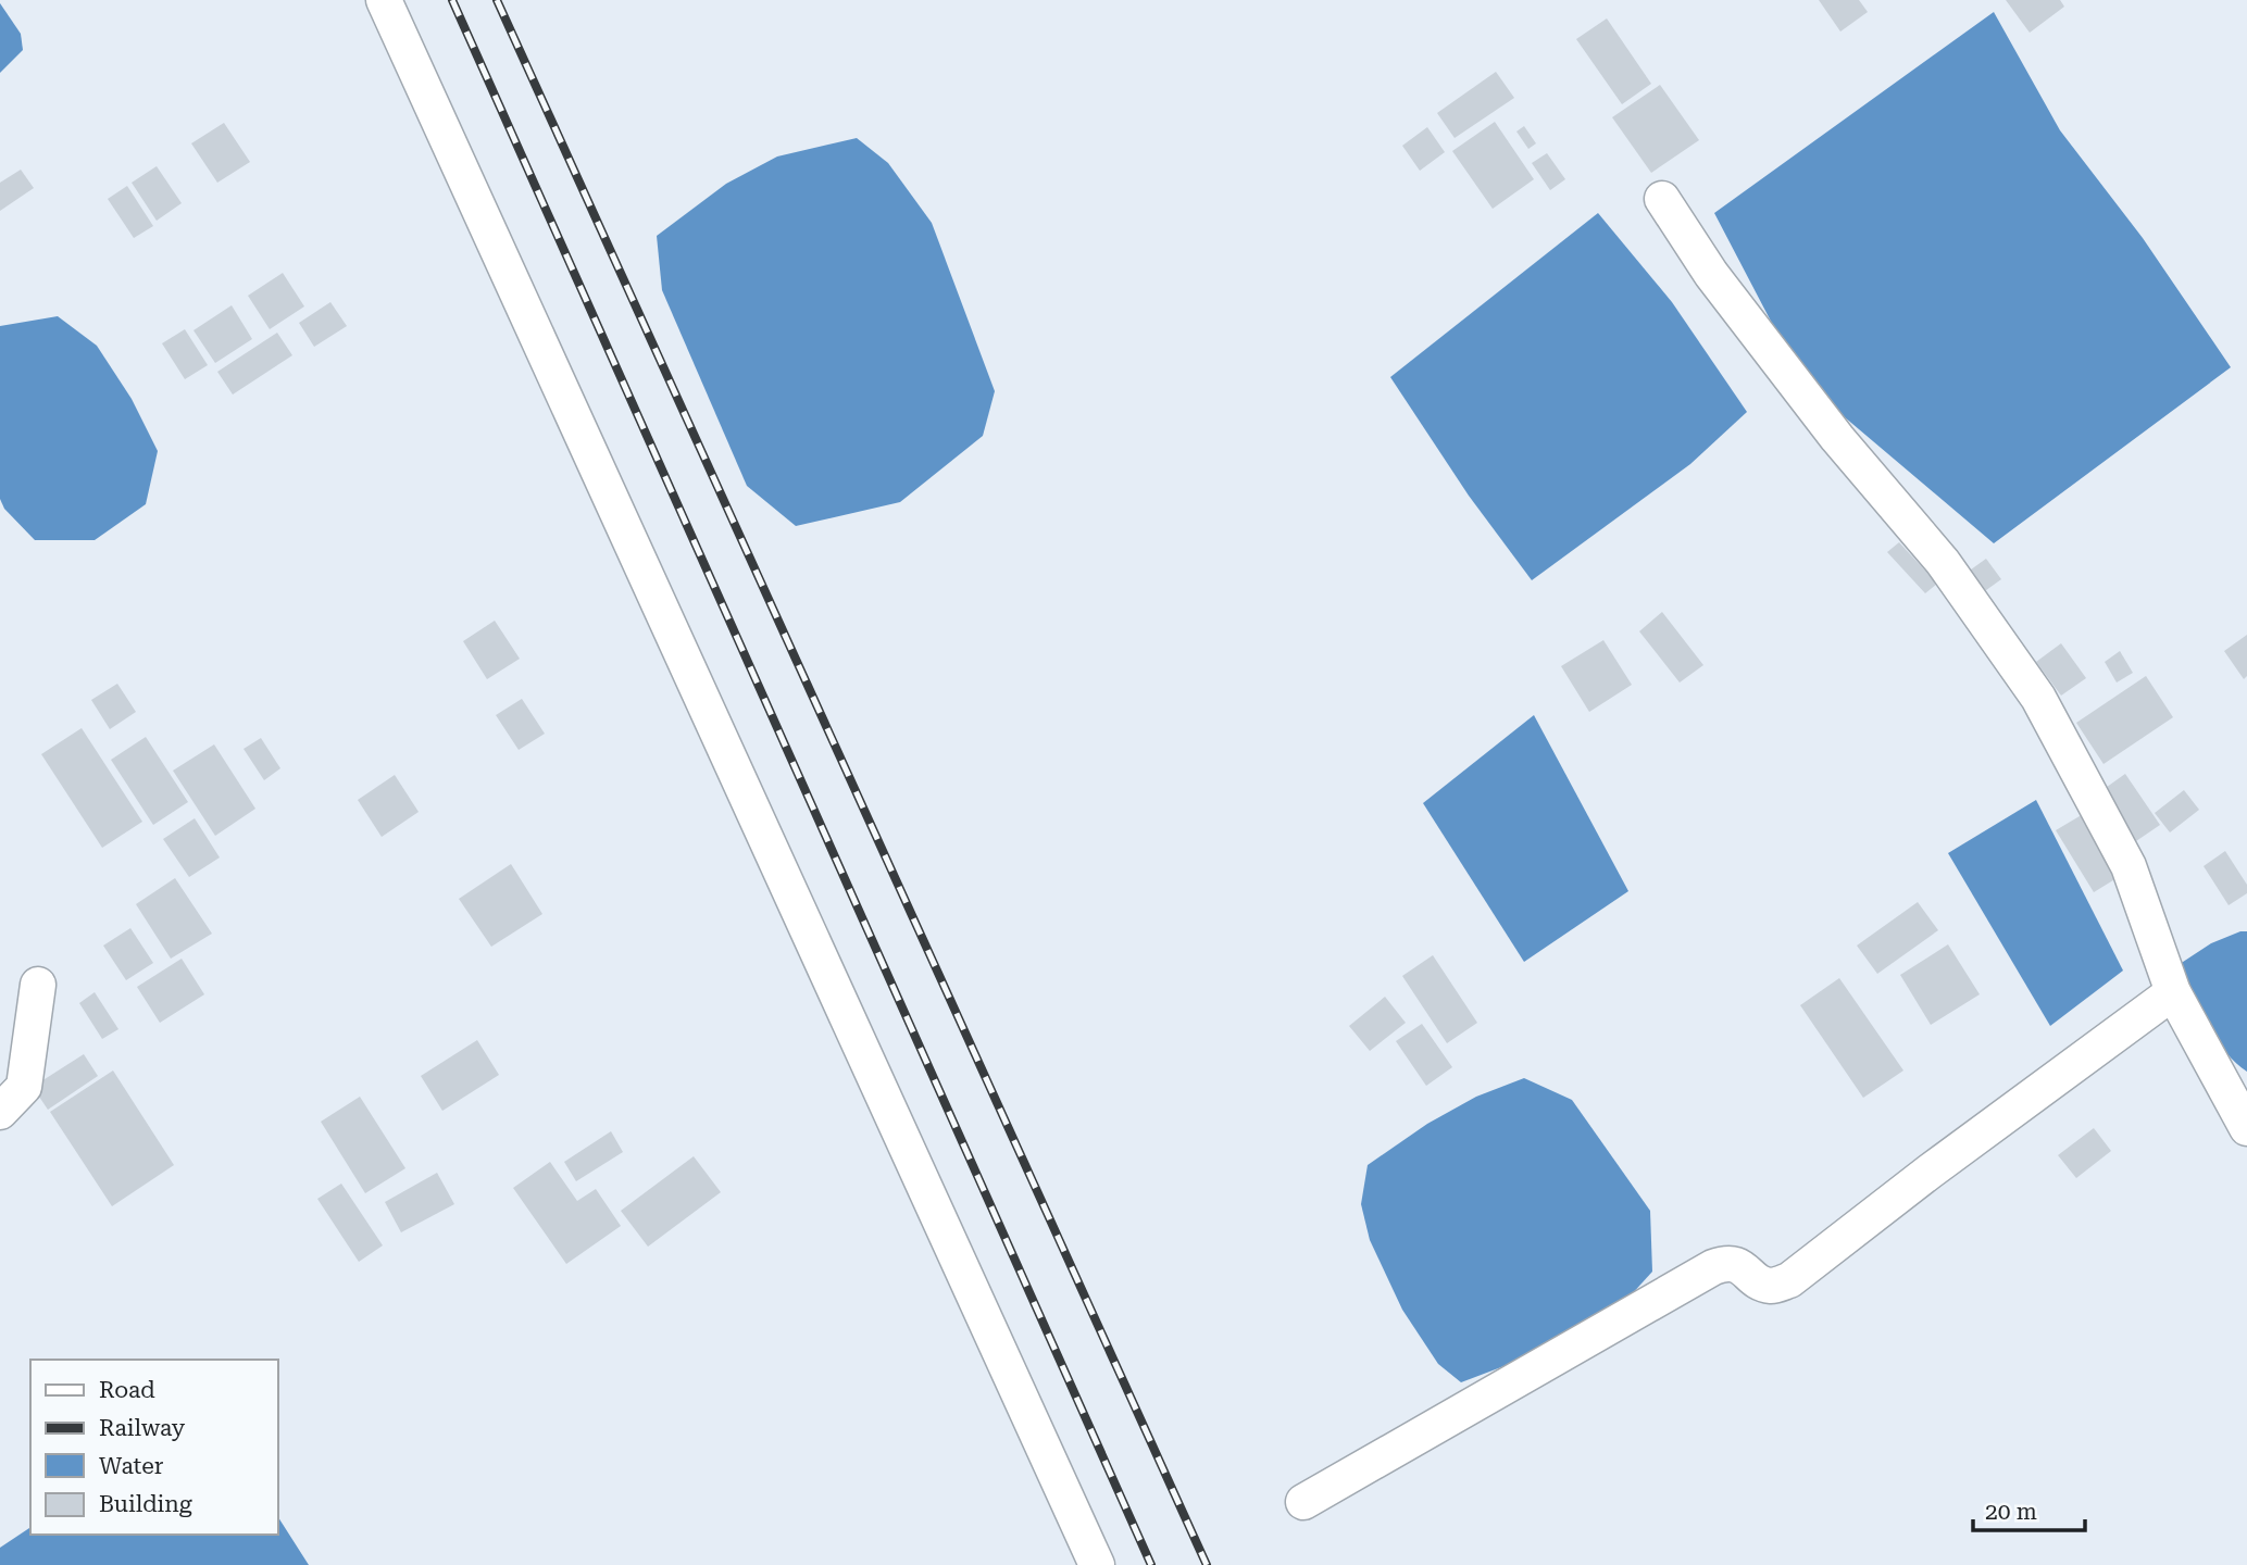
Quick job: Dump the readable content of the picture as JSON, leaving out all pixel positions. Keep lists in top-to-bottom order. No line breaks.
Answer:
{"legend":["Road","Railway","Water","Building"],"scale_bar":"20 m"}
